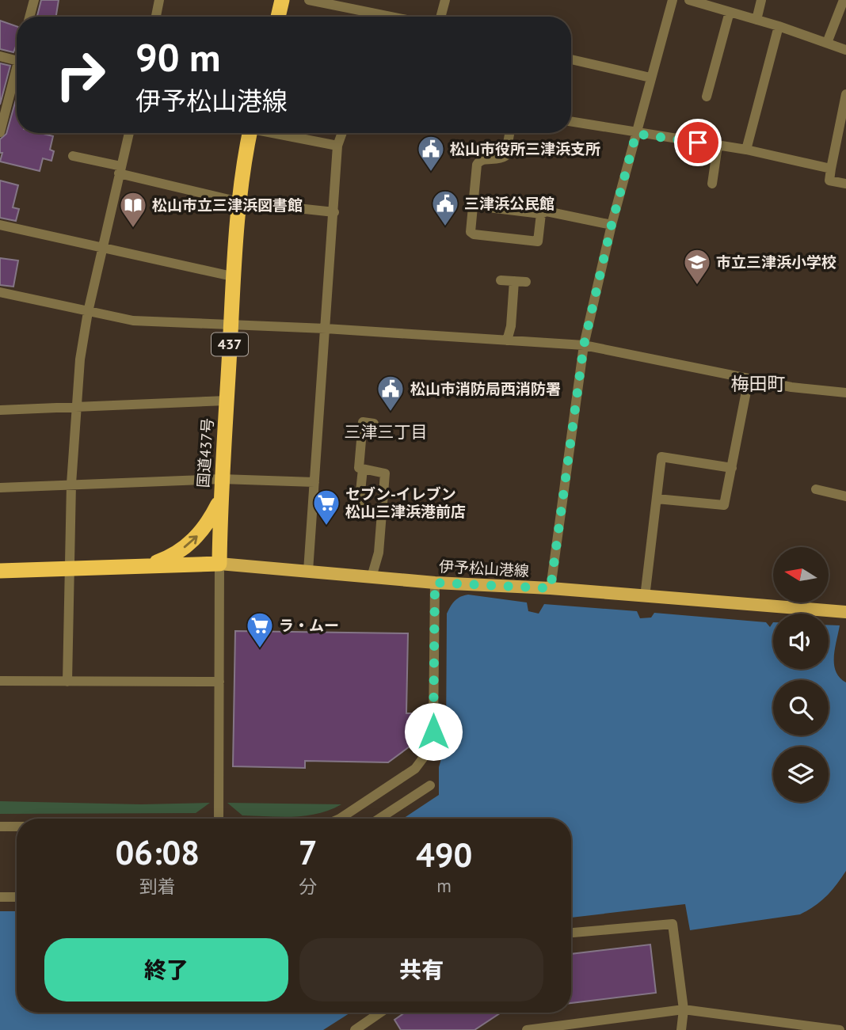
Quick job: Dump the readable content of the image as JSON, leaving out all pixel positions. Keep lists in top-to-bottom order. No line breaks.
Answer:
{"streets":{"highway":["437","国道437号"],"main road":["伊予松山港線"]},"crossings":[["国道437号","伊予松山港線"]],"districts":["梅田町","三津三丁目"],"places":{"public building":["松山市役所三津浜支所","三津浜公民館","松山市消防局西消防署"],"library":["松山市立三津浜図書館"],"school or university":["市立三津浜小学校"],"supermarket":["セブン-イレブン 松山三津浜港前店","ラ・ムー"]},"north":"left","page":{"turn":["90 m","伊予松山港線"],"eta":["06:08","到着","7","分","490","m"],"buttons":["終了","共有"]}}
